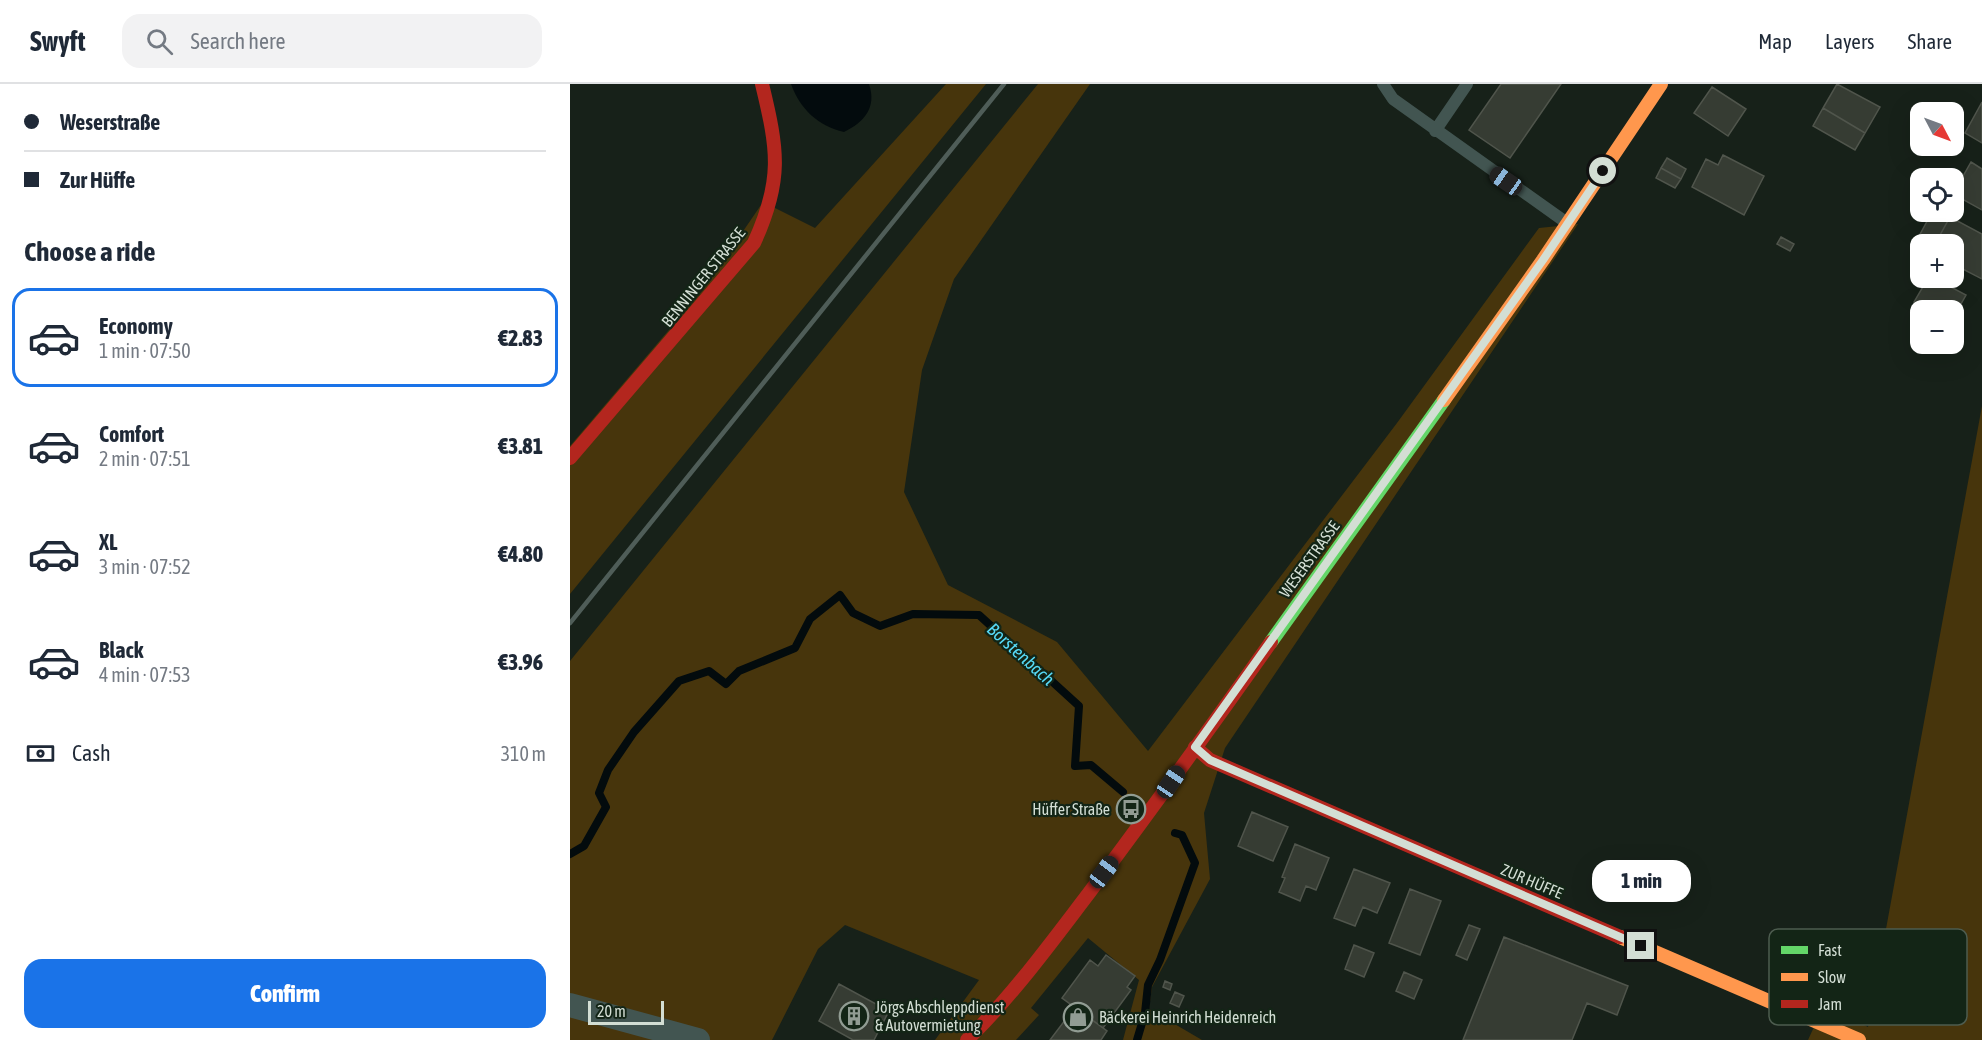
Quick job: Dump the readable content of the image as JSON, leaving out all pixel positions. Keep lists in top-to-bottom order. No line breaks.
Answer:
{"streets":{"street":["BENNINGER STRASSE","WESERSTRASSE","ZUR HÜFFE"]},"crossings":[["WESERSTRASSE","ZUR HÜFFE"]],"water":["Borstenbach"],"places":{"bus stop":["Hüffer Straße"],"building":["Jörgs Abschleppdienst & Autovermietung"],"shop":["Bäckerei Heinrich Heidenreich"]},"legend":["Fast","Slow","Jam"],"scale_bar":"20 m","north":"bottom right","page":{"header":"Swyft","search":"Search here","nav":["Map","Layers","Share"],"banner":["Weserstraße","Zur Hüffe"],"map_buttons":["+","−"],"heading":"Choose a ride","list":[{"name":"Economy","note":"1 min · 07:50","value":"€2.83"},{"name":"Comfort","note":"2 min · 07:51","value":"€3.81"},{"name":"XL","note":"3 min · 07:52","value":"€4.80"},{"name":"Black","note":"4 min · 07:53","value":"€3.96"}],"pay":["Cash","310 m"],"bubble":"1 min","buttons":"Confirm","scale":"20 m"}}
